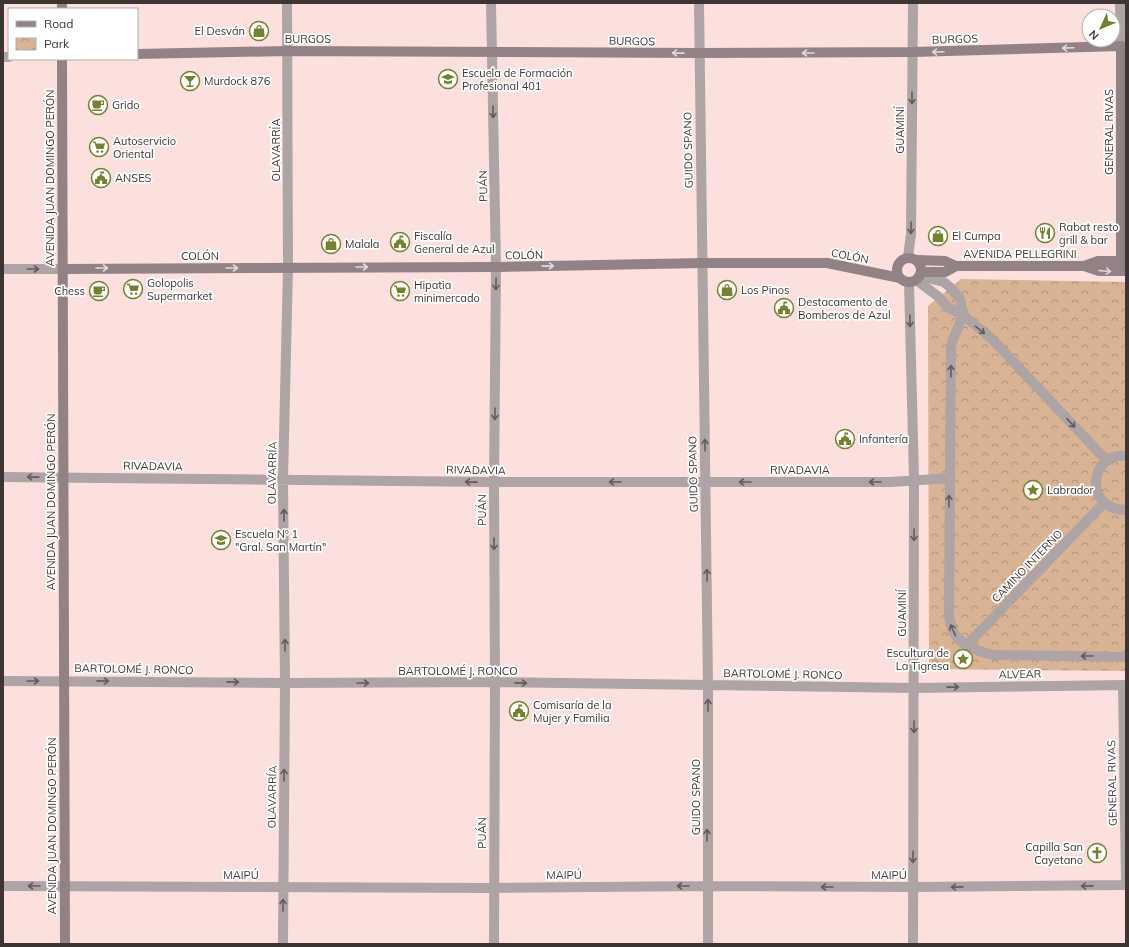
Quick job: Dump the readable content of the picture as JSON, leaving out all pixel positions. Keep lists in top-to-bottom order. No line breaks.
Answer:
{"streets":{"main road":["BURGOS","GENERAL RIVAS","AVENIDA JUAN DOMINGO PERÓN","AVENIDA PELLEGRINI","COLÓN"],"street":["GUAMINÍ","OLAVARRÍA","GUIDO SPANO","PUÁN","RIVADAVIA","CAMINO INTERNO","BARTOLOMÉ J. RONCO","ALVEAR","MAIPÚ"]},"crossings":[["BURGOS","GUAMINÍ"],["BURGOS","GENERAL RIVAS"],["BURGOS","OLAVARRÍA"],["BURGOS","GUIDO SPANO"],["BURGOS","PUÁN"],["GUAMINÍ","AVENIDA PELLEGRINI"],["GUAMINÍ","COLÓN"],["GUAMINÍ","RIVADAVIA"],["GUAMINÍ","BARTOLOMÉ J. RONCO"],["GUAMINÍ","ALVEAR"],["GUAMINÍ","MAIPÚ"],["GENERAL RIVAS","AVENIDA PELLEGRINI"],["GENERAL RIVAS","ALVEAR"],["OLAVARRÍA","COLÓN"],["OLAVARRÍA","RIVADAVIA"],["OLAVARRÍA","BARTOLOMÉ J. RONCO"],["OLAVARRÍA","MAIPÚ"],["GUIDO SPANO","COLÓN"],["GUIDO SPANO","RIVADAVIA"],["GUIDO SPANO","BARTOLOMÉ J. RONCO"],["GUIDO SPANO","MAIPÚ"],["AVENIDA JUAN DOMINGO PERÓN","COLÓN"],["AVENIDA JUAN DOMINGO PERÓN","RIVADAVIA"],["AVENIDA JUAN DOMINGO PERÓN","BARTOLOMÉ J. RONCO"],["AVENIDA JUAN DOMINGO PERÓN","MAIPÚ"],["PUÁN","COLÓN"],["PUÁN","RIVADAVIA"],["PUÁN","BARTOLOMÉ J. RONCO"],["PUÁN","MAIPÚ"],["AVENIDA PELLEGRINI","COLÓN"],["BARTOLOMÉ J. RONCO","ALVEAR"]],"one_way":["BURGOS","OLAVARRÍA","GUIDO SPANO","PUÁN","COLÓN","RIVADAVIA","BARTOLOMÉ J. RONCO","MAIPÚ"],"places":{"shop":["El Desván","El Cumpa","Malala","Los Pinos"],"school or university":["Escuela de Formación Profesional 401","Escuela Nº 1 \"Gral. San Martín\""],"bar":["Murdock 876"],"cafe":["Grido","Chess"],"supermarket":["Autoservicio Oriental","Golopolis Supermarket","Hipatia minimercado"],"public building":["ANSES","Fiscalía General de Azul","Destacamento de Bomberos de Azul","Infantería","Comisaría de la Mujer y Familia"],"restaurant":["Rabat resto grill & bar"],"place":["Labrador","Escultura de La Tigresa"],"church":["Capilla San Cayetano"]},"legend":["Road","Park"],"north":"bottom left"}
